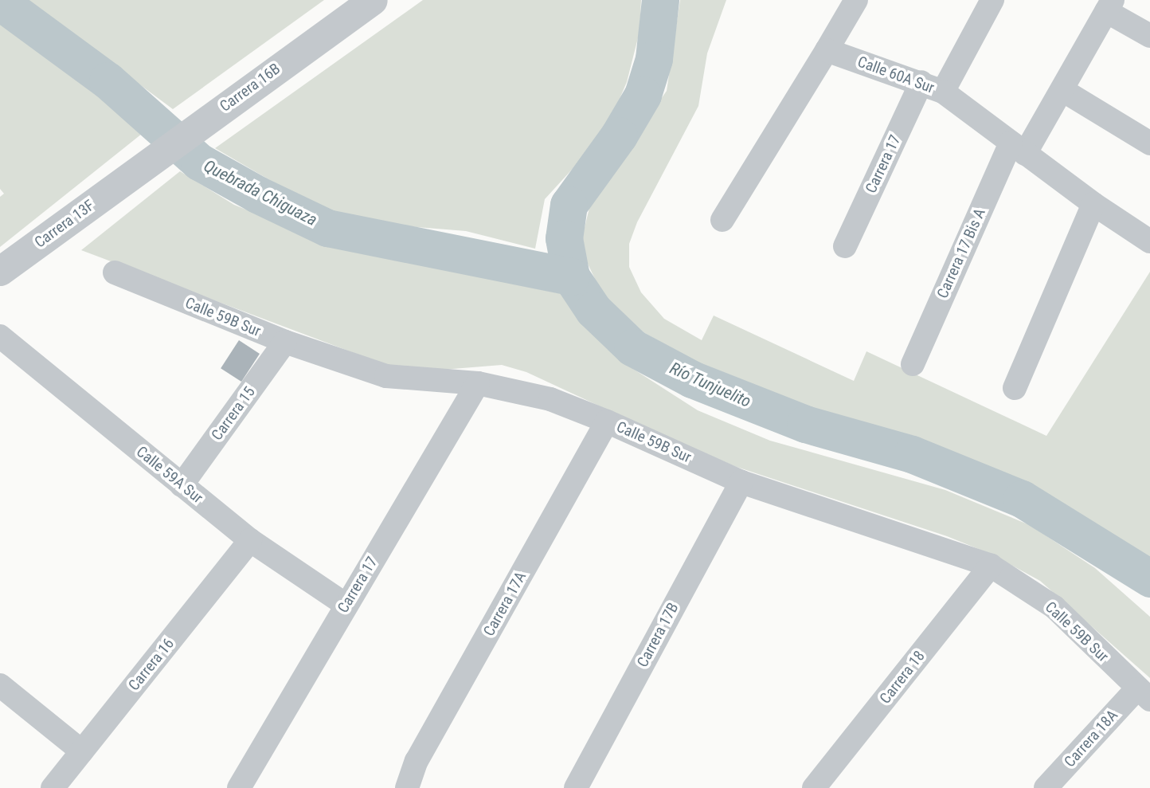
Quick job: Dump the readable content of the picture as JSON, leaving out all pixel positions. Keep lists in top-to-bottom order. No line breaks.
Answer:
{"streets":{"street":["Calle 60A Sur","Carrera 16B","Carrera 17","Carrera 13F","Carrera 17 Bis A","Calle 59B Sur","Carrera 15","Calle 59A Sur","Carrera 17A","Carrera 17B","Carrera 16","Carrera 18","Carrera 18A"]},"crossings":[["Calle 60A Sur","Carrera 17"],["Calle 60A Sur","Carrera 17 Bis A"],["Carrera 16B","Carrera 13F"],["Carrera 17","Calle 59B Sur"],["Carrera 17","Calle 59A Sur"],["Calle 59B Sur","Carrera 15"],["Calle 59B Sur","Carrera 17A"],["Calle 59B Sur","Carrera 17B"],["Calle 59B Sur","Carrera 18"],["Calle 59B Sur","Carrera 18A"],["Carrera 15","Calle 59A Sur"],["Calle 59A Sur","Carrera 16"]],"water":["Quebrada Chiguaza","Río Tunjuelito"]}
